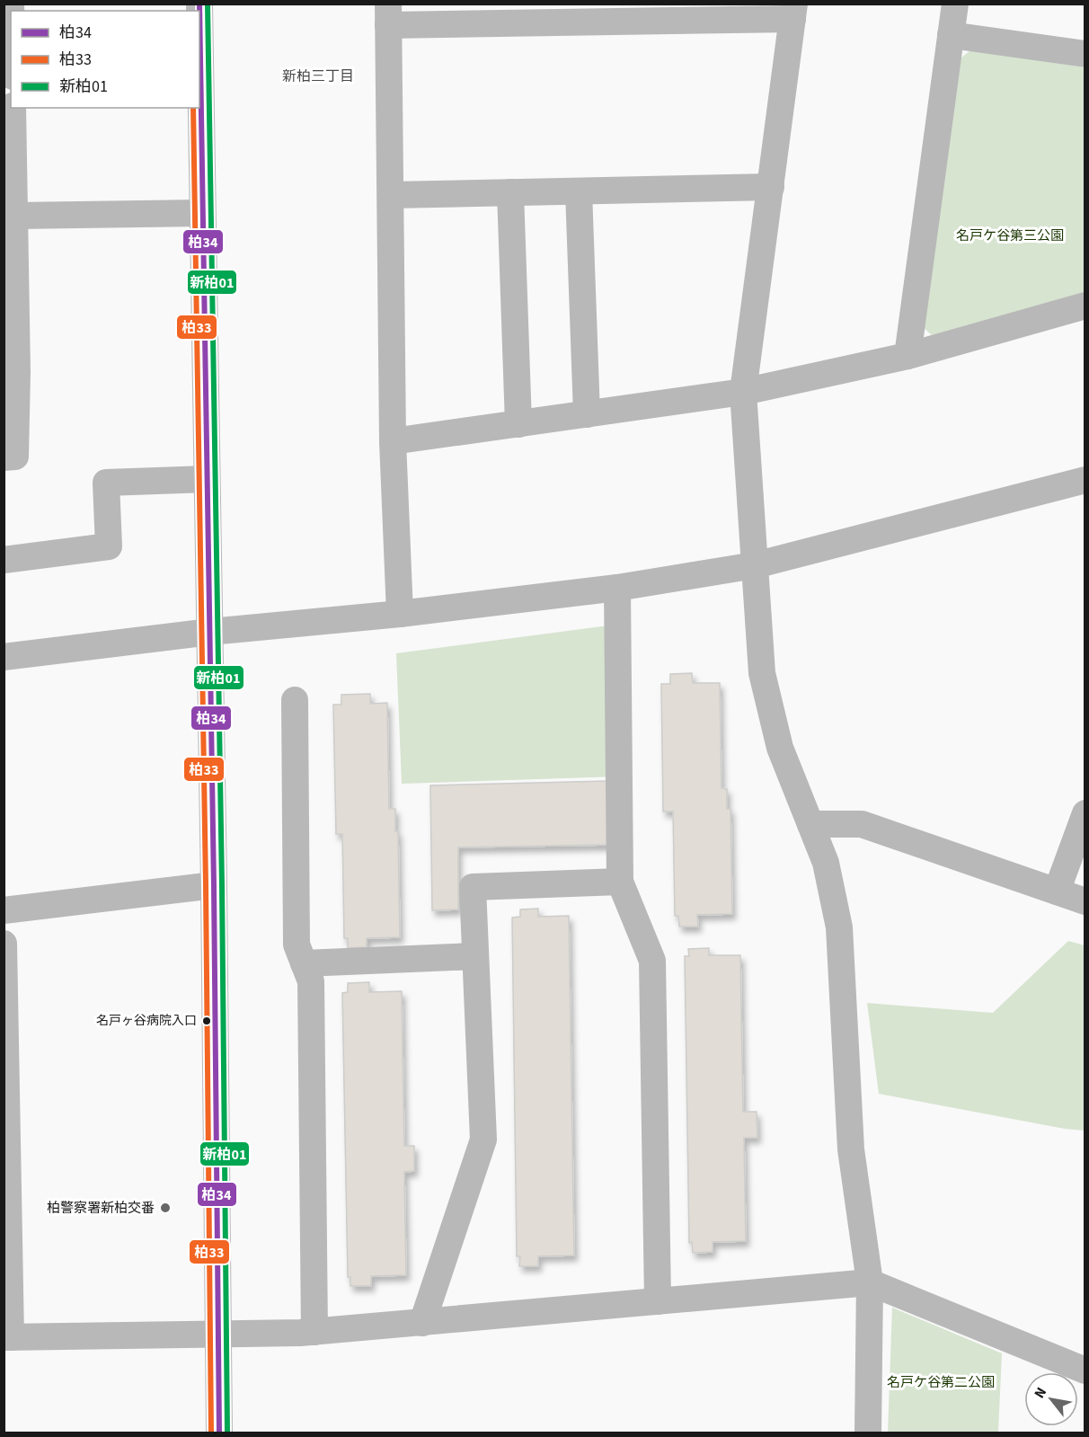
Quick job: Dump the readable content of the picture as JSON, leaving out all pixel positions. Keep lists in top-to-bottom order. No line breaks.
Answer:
{"districts":["新柏三丁目"],"parks":["名戸ケ谷第三公園","名戸ケ谷第二公園"],"places":["名戸ヶ谷病院入口","柏警察署新柏交番"],"lines":["transit line 柏34","transit line 新柏01","transit line 柏33"],"legend":["柏34","柏33","新柏01"],"north":"top left"}
